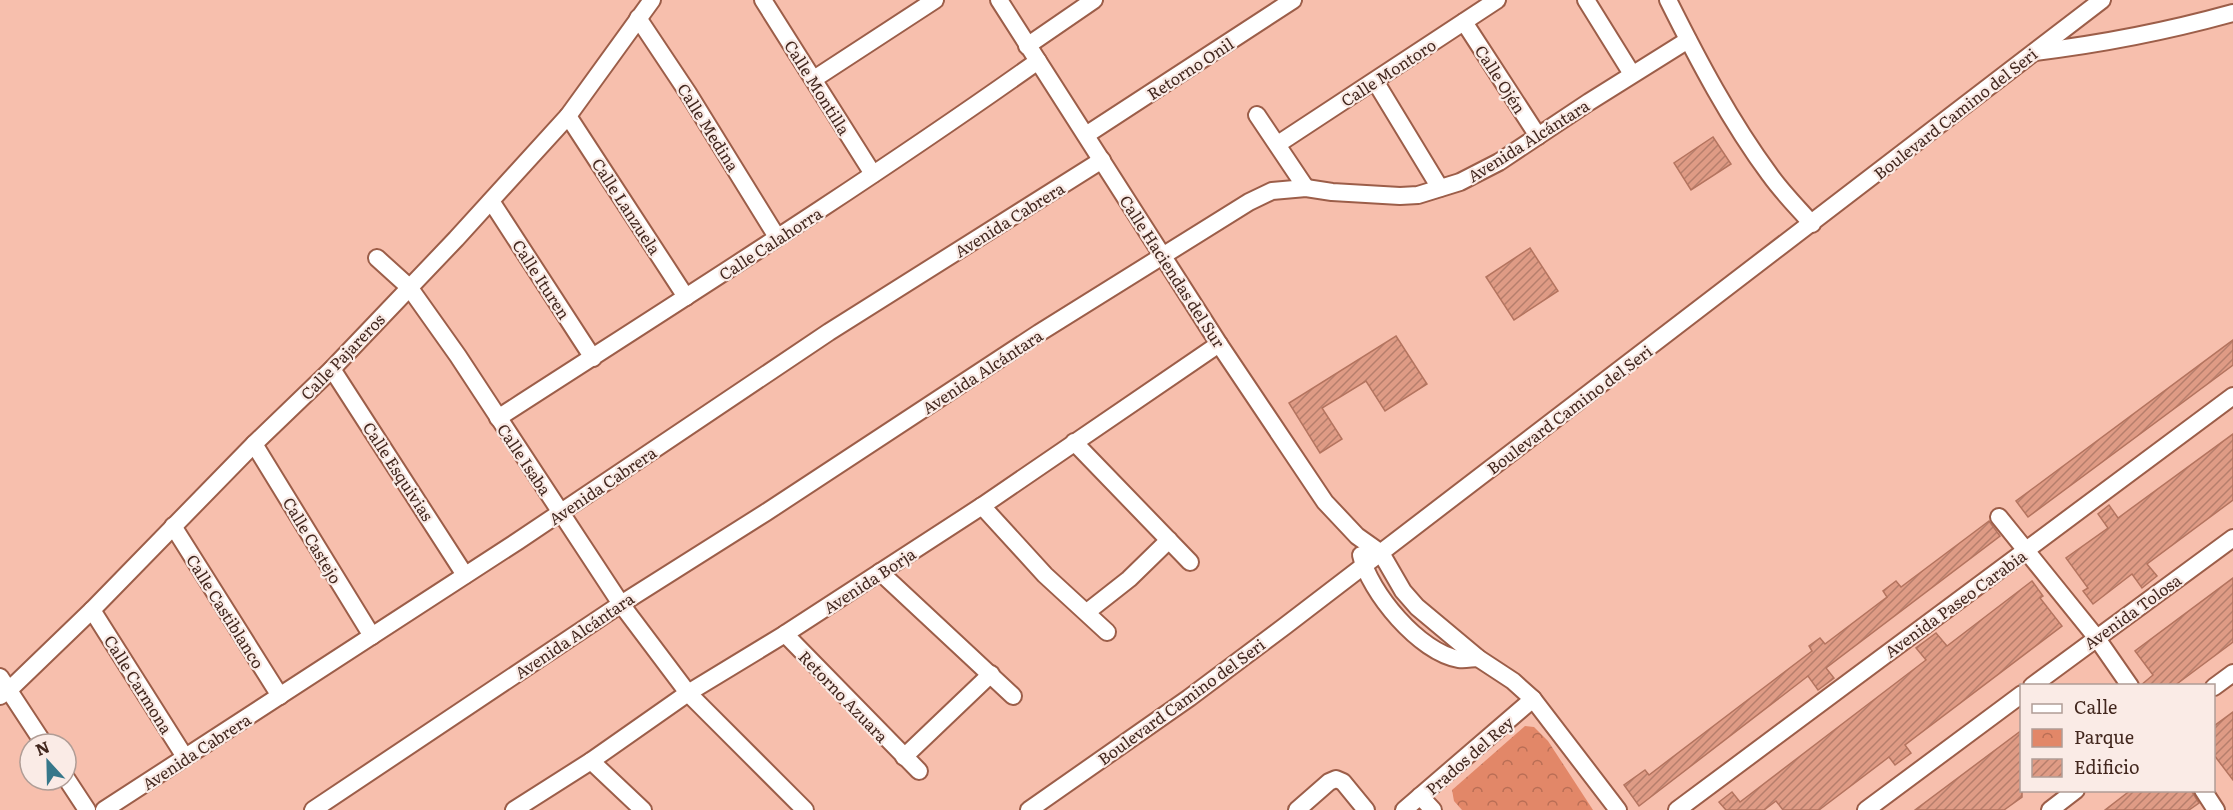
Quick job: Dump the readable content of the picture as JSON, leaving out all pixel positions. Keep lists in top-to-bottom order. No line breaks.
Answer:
{"streets":{"street":["Retorno Onil","Calle Montoro","Calle Ojén","Calle Montilla","Boulevard Camino del Seri","Calle Medina","Avenida Alcántara","Calle Lanzuela","Avenida Cabrera","Calle Calahorra","Calle Haciendas del Sur","Calle Ituren","Calle Pajareros","Calle Isaba","Calle Esquivias","Calle Castejo","Avenida Borja","Avenida Paseo Carabia","Calle Castiblanco","Avenida Tolosa","Calle Carmona","Retorno Azuara","Prados del Rey"]},"crossings":[["Retorno Onil","Calle Haciendas del Sur"],["Calle Montoro","Calle Ojén"],["Calle Ojén","Avenida Alcántara"],["Calle Montilla","Calle Calahorra"],["Boulevard Camino del Seri","Calle Haciendas del Sur"],["Calle Medina","Calle Calahorra"],["Calle Medina","Calle Pajareros"],["Avenida Alcántara","Calle Haciendas del Sur"],["Avenida Alcántara","Calle Isaba"],["Calle Lanzuela","Calle Calahorra"],["Calle Lanzuela","Calle Pajareros"],["Avenida Cabrera","Calle Haciendas del Sur"],["Avenida Cabrera","Calle Isaba"],["Avenida Cabrera","Calle Esquivias"],["Avenida Cabrera","Calle Castejo"],["Avenida Cabrera","Calle Castiblanco"],["Avenida Cabrera","Calle Carmona"],["Calle Calahorra","Calle Haciendas del Sur"],["Calle Calahorra","Calle Ituren"],["Calle Calahorra","Calle Isaba"],["Calle Haciendas del Sur","Avenida Borja"],["Calle Haciendas del Sur","Prados del Rey"],["Calle Ituren","Calle Pajareros"],["Calle Pajareros","Calle Isaba"],["Calle Pajareros","Calle Esquivias"],["Calle Pajareros","Calle Castejo"],["Calle Pajareros","Calle Castiblanco"],["Calle Pajareros","Calle Carmona"],["Calle Isaba","Avenida Borja"],["Avenida Borja","Retorno Azuara"]],"legend":["Calle","Parque","Edificio"],"north":"top"}
